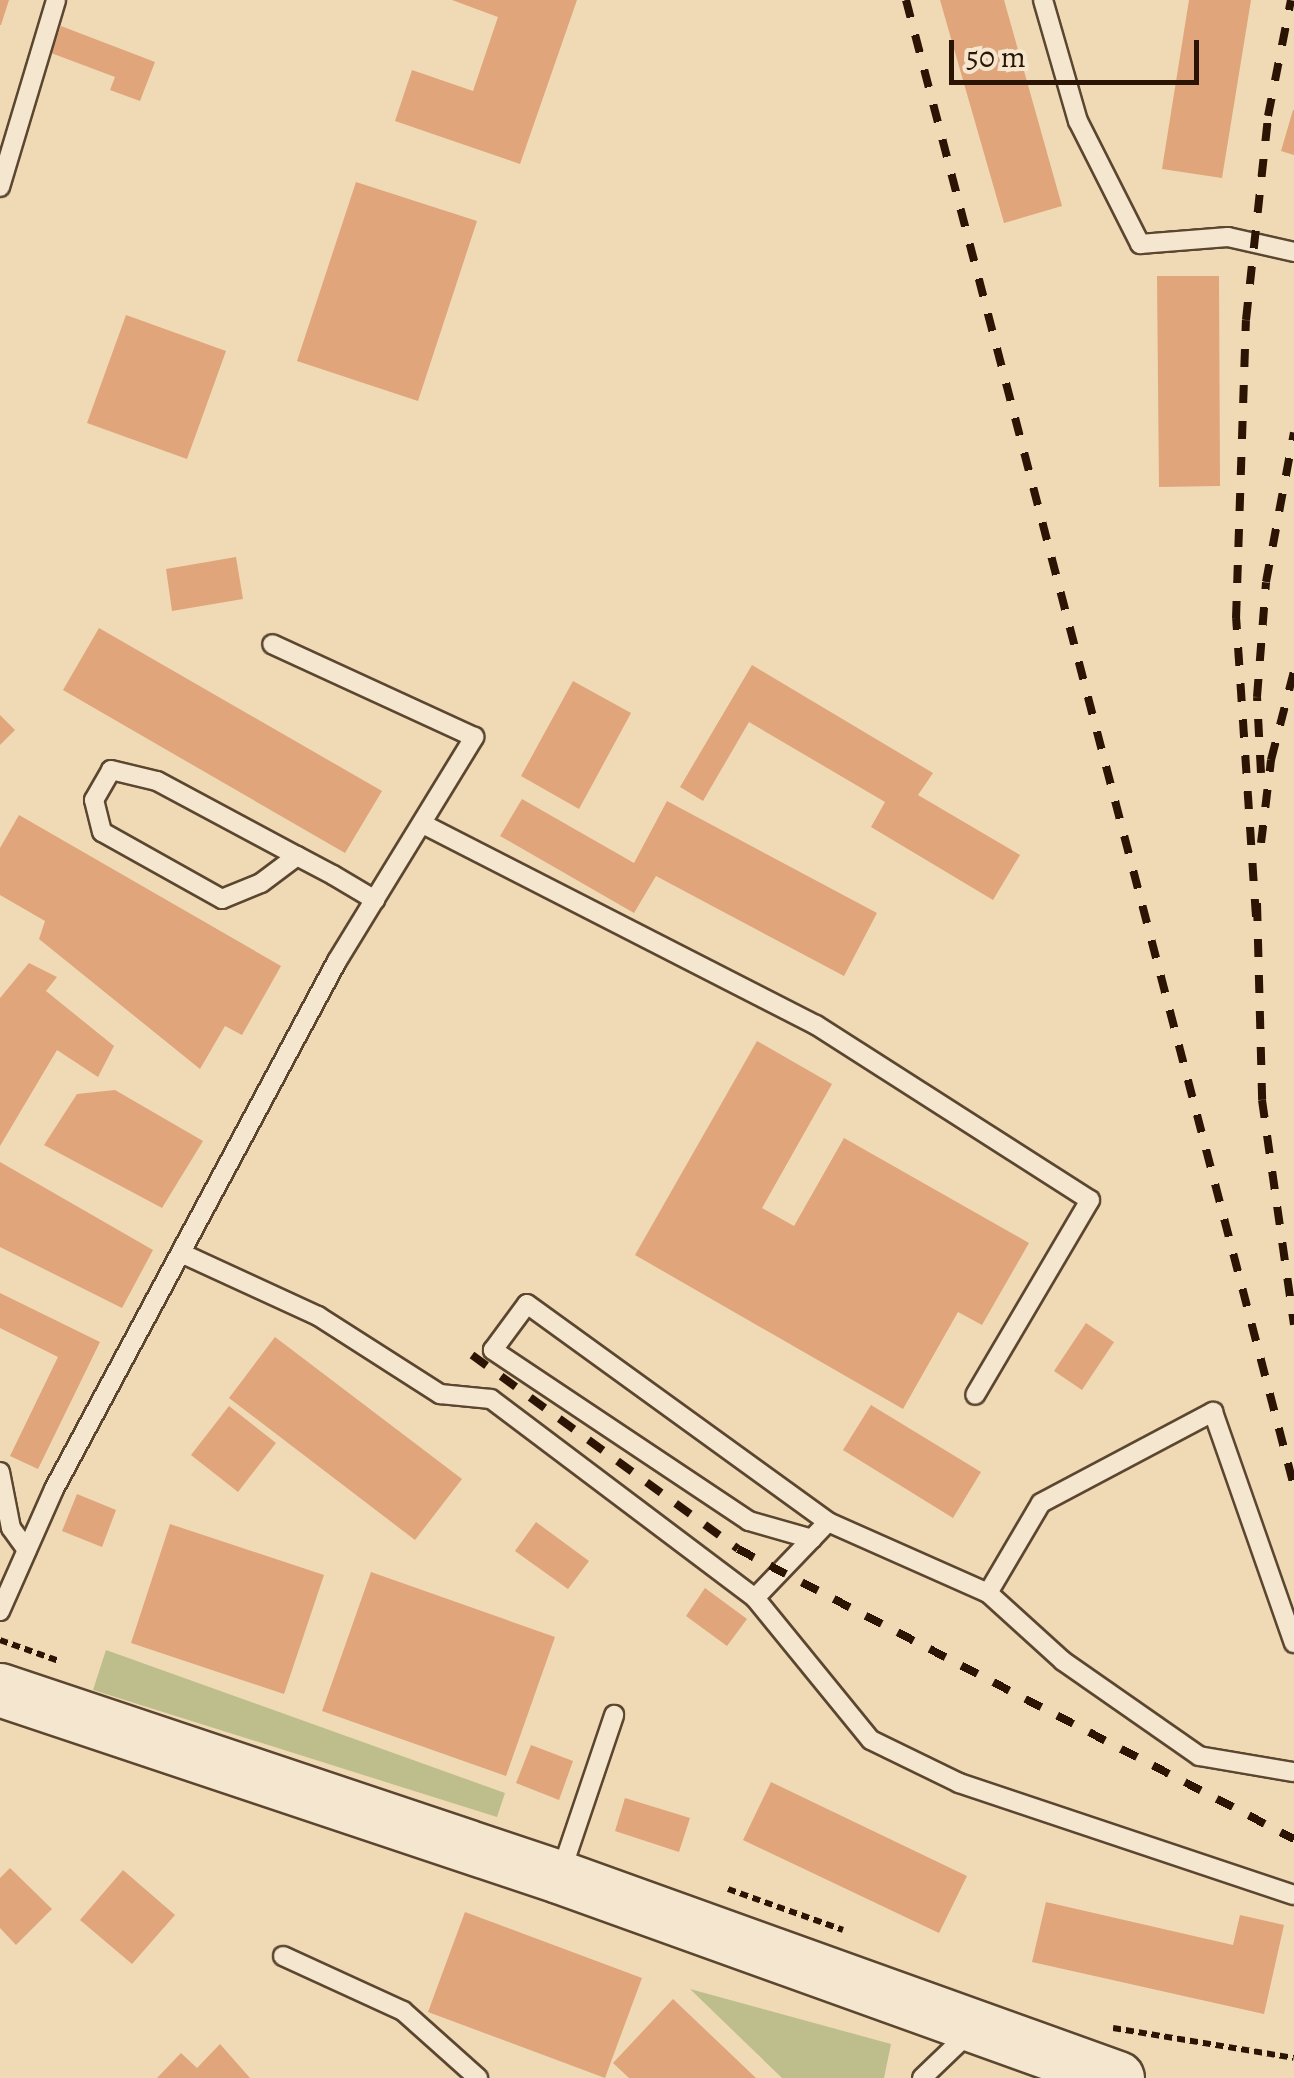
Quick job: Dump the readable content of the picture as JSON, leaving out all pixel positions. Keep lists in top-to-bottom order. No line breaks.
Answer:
{"scale_bar":"50 m"}
